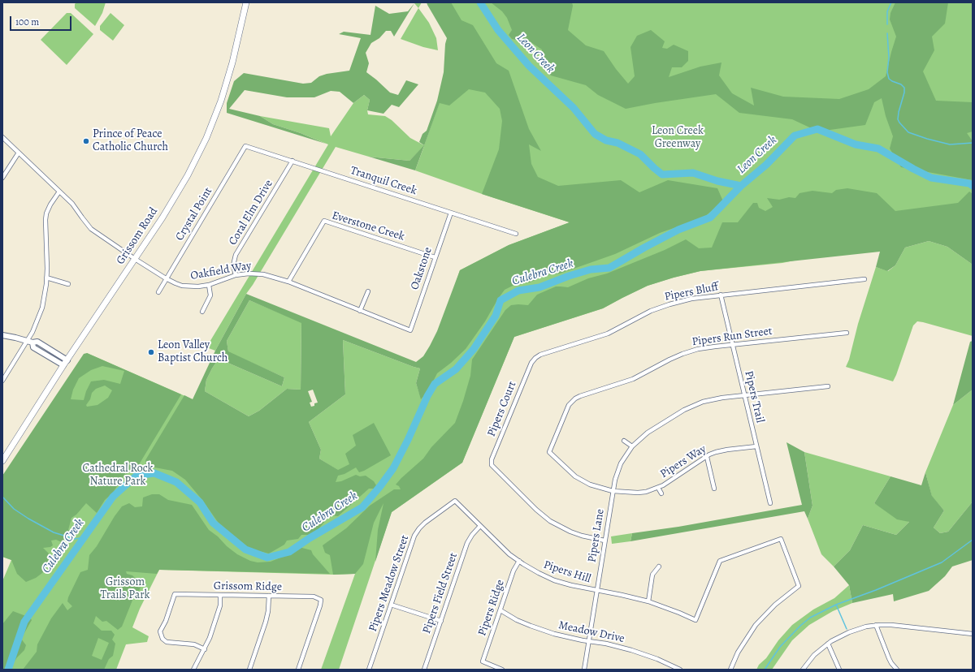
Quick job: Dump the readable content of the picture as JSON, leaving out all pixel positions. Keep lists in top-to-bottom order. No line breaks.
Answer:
{"streets":{"main road":["Grissom Road"],"street":["Tranquil Creek","Coral Elm Drive","Crystal Point","Everstone Creek","Oakstone","Oakfield Way","Pipers Bluff","Pipers Run Street","Pipers Trail","Pipers Court","Pipers Way","Pipers Lane","Pipers Hill","Pipers Meadow Street","Grissom Ridge","Pipers Field Street","Pipers Ridge","Meadow Drive"]},"crossings":[["Tranquil Creek","Coral Elm Drive"],["Tranquil Creek","Crystal Point"],["Tranquil Creek","Oakstone"],["Coral Elm Drive","Oakfield Way"],["Crystal Point","Oakfield Way"],["Everstone Creek","Oakstone"],["Everstone Creek","Oakfield Way"],["Grissom Road","Oakfield Way"],["Oakstone","Oakfield Way"],["Pipers Bluff","Pipers Trail"],["Pipers Bluff","Pipers Court"],["Pipers Run Street","Pipers Trail"],["Pipers Run Street","Pipers Way"],["Pipers Trail","Pipers Way"],["Pipers Trail","Pipers Lane"],["Pipers Court","Pipers Lane"],["Pipers Way","Pipers Lane"],["Pipers Lane","Pipers Hill"],["Pipers Lane","Meadow Drive"],["Pipers Hill","Pipers Meadow Street"],["Pipers Hill","Pipers Field Street"],["Pipers Hill","Pipers Ridge"],["Pipers Ridge","Meadow Drive"]],"water":["Leon Creek","Culebra Creek"],"parks":["Leon Creek Greenway","Cathedral Rock Nature Park","Grissom Trails Park"],"places":["Prince of Peace Catholic Church","Leon Valley Baptist Church"],"scale_bar":"100 m"}
